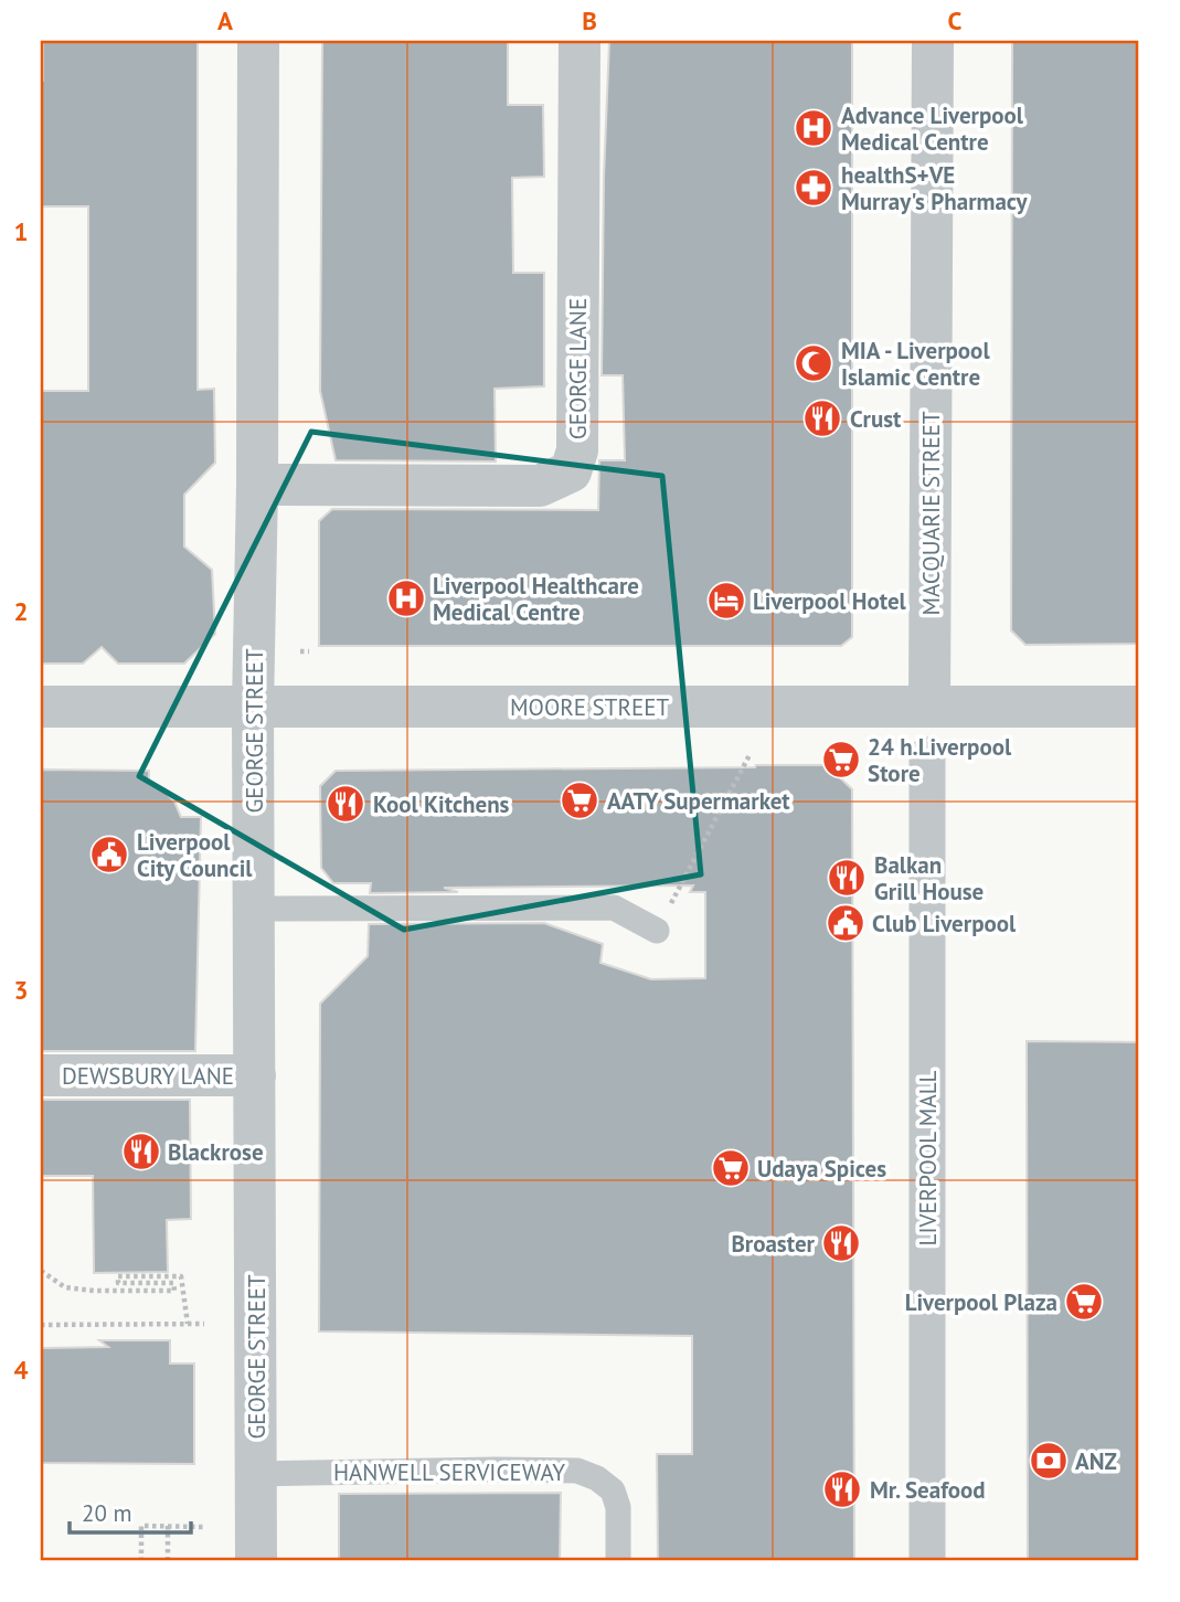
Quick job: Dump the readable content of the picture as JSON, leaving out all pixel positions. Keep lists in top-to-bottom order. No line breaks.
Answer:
{"streets":{"street":["GEORGE LANE","MACQUARIE STREET","MOORE STREET","GEORGE STREET","DEWSBURY LANE","LIVERPOOL MALL"],"lane":["HANWELL SERVICEWAY"]},"crossings":[["GEORGE LANE","GEORGE STREET"],["MACQUARIE STREET","MOORE STREET"],["MOORE STREET","GEORGE STREET"],["GEORGE STREET","DEWSBURY LANE"],["GEORGE STREET","HANWELL SERVICEWAY"]],"places":{"hospital":["Advance Liverpool Medical Centre","Liverpool Healthcare Medical Centre"],"pharmacy":["healthS+VE Murray's Pharmacy"],"mosque":["MIA - Liverpool Islamic Centre"],"restaurant":["Crust","Kool Kitchens","Balkan Grill House","Blackrose","Broaster","Mr. Seafood"],"hotel":["Liverpool Hotel"],"supermarket":["24 h.Liverpool Store","AATY Supermarket","Udaya Spices","Liverpool Plaza"],"public building":["Liverpool City Council","Club Liverpool"],"bank":["ANZ"]},"scale_bar":"20 m","grid":{"columns":["A","B","C"],"rows":["1","2","3","4"]}}
